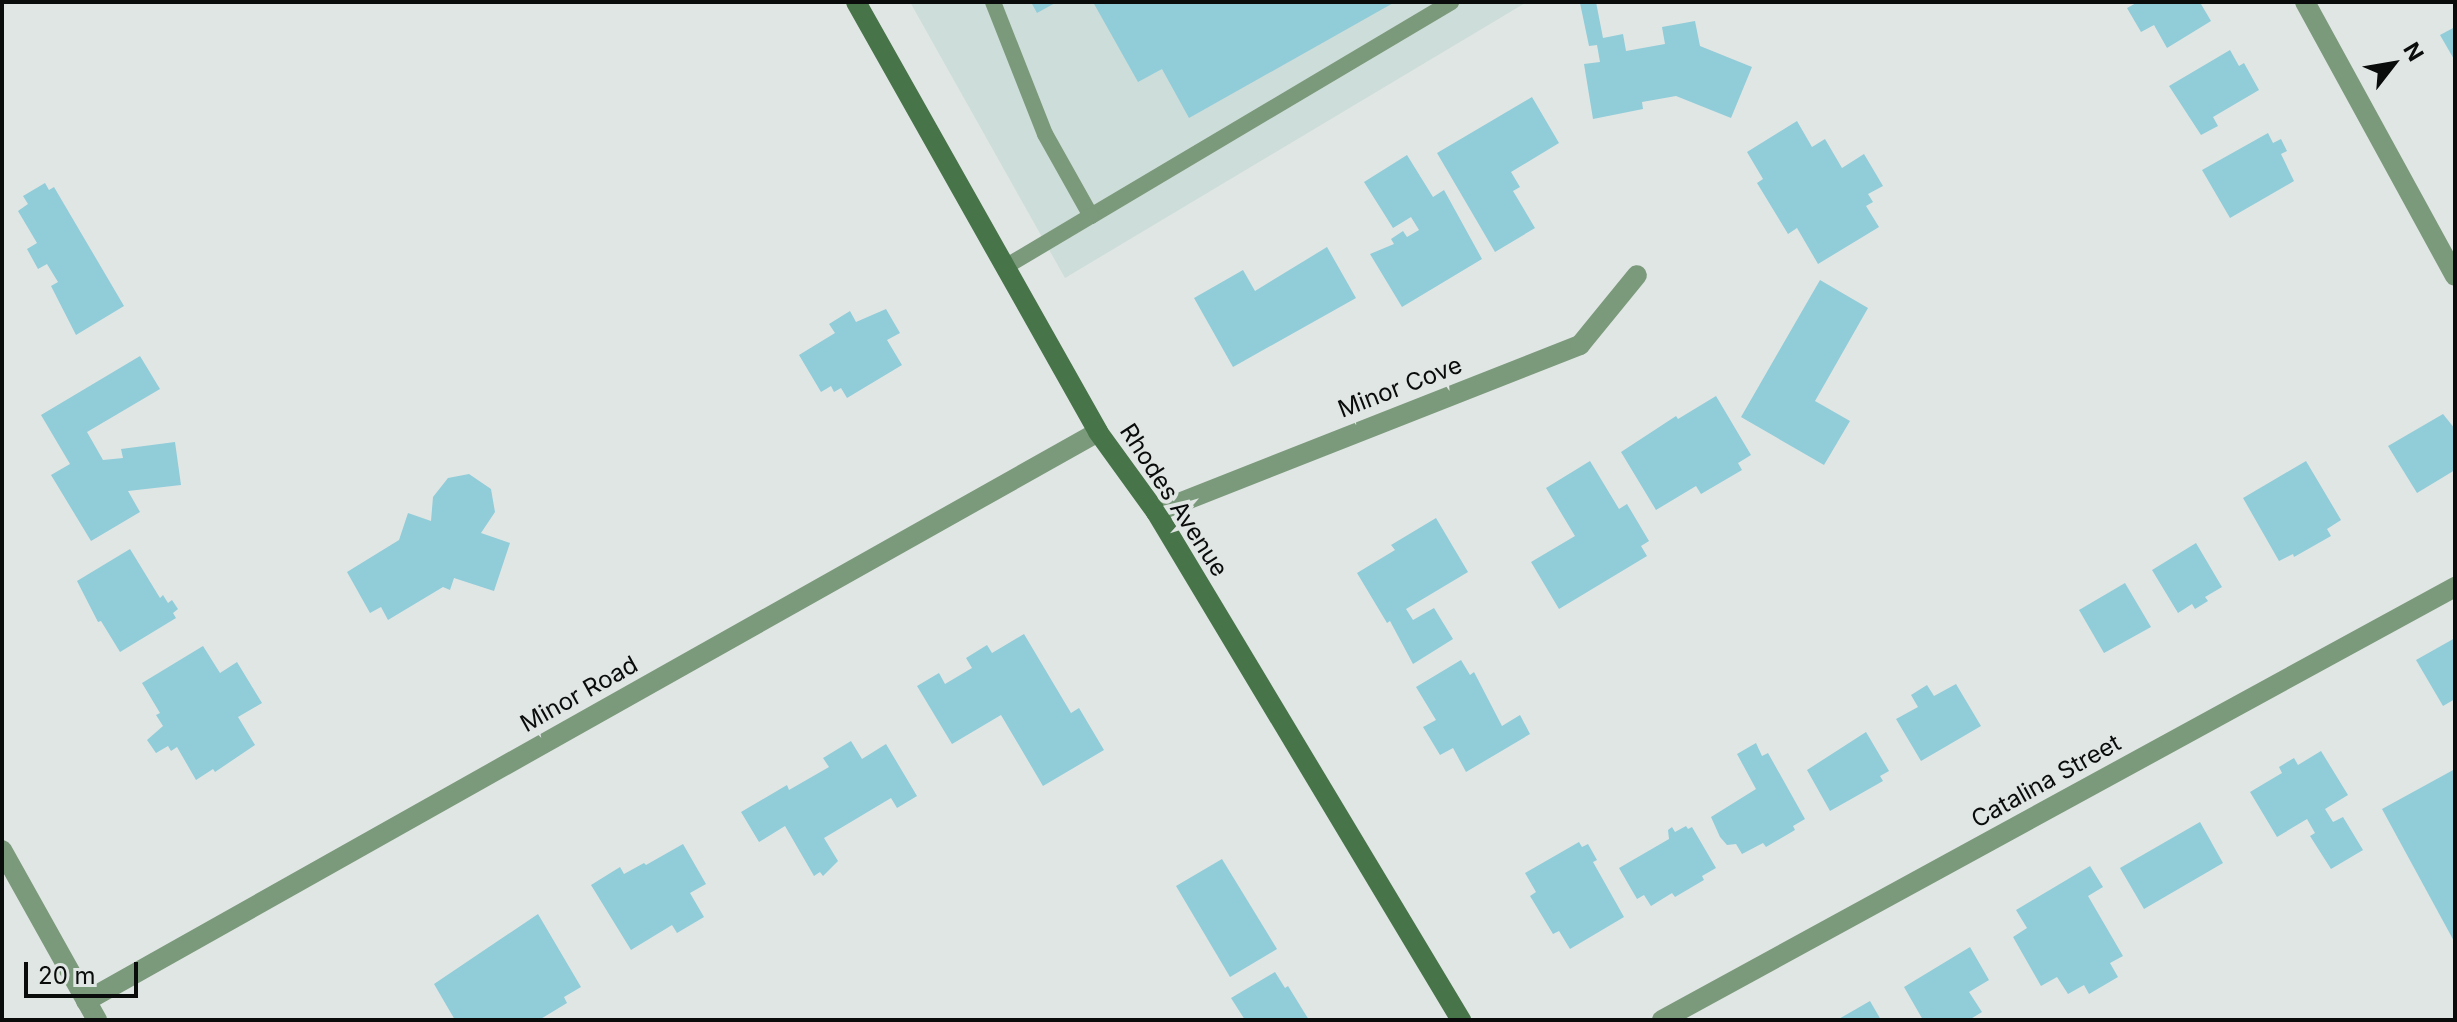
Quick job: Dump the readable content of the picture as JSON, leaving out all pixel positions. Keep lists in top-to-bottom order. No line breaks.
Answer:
{"streets":{"main road":["Rhodes Avenue"],"street":["Minor Cove","Minor Road","Catalina Street"]},"crossings":[["Minor Cove","Rhodes Avenue"],["Rhodes Avenue","Minor Road"]],"scale_bar":"20 m","north":"top right"}
